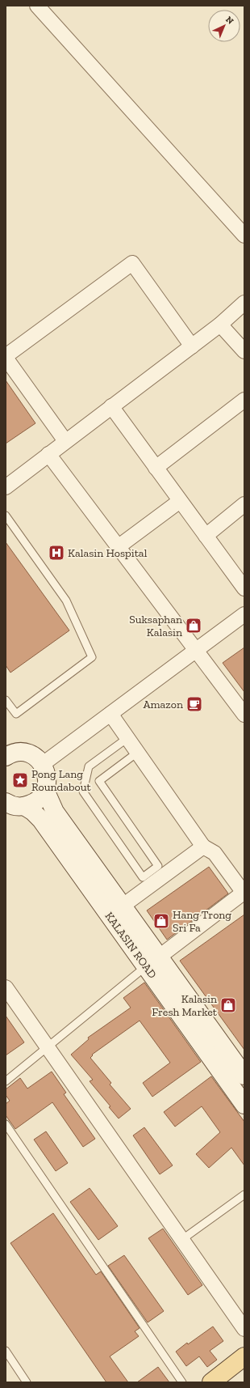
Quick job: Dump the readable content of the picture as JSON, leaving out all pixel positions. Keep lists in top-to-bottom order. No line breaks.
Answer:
{"streets":{"main road":["KALASIN ROAD"]},"places":{"hospital":["Kalasin Hospital"],"shop":["Suksaphan Kalasin","Hang Trong Sri Fa","Kalasin Fresh Market"],"cafe":["Amazon"],"place":["Pong Lang Roundabout"]},"north":"top right"}
